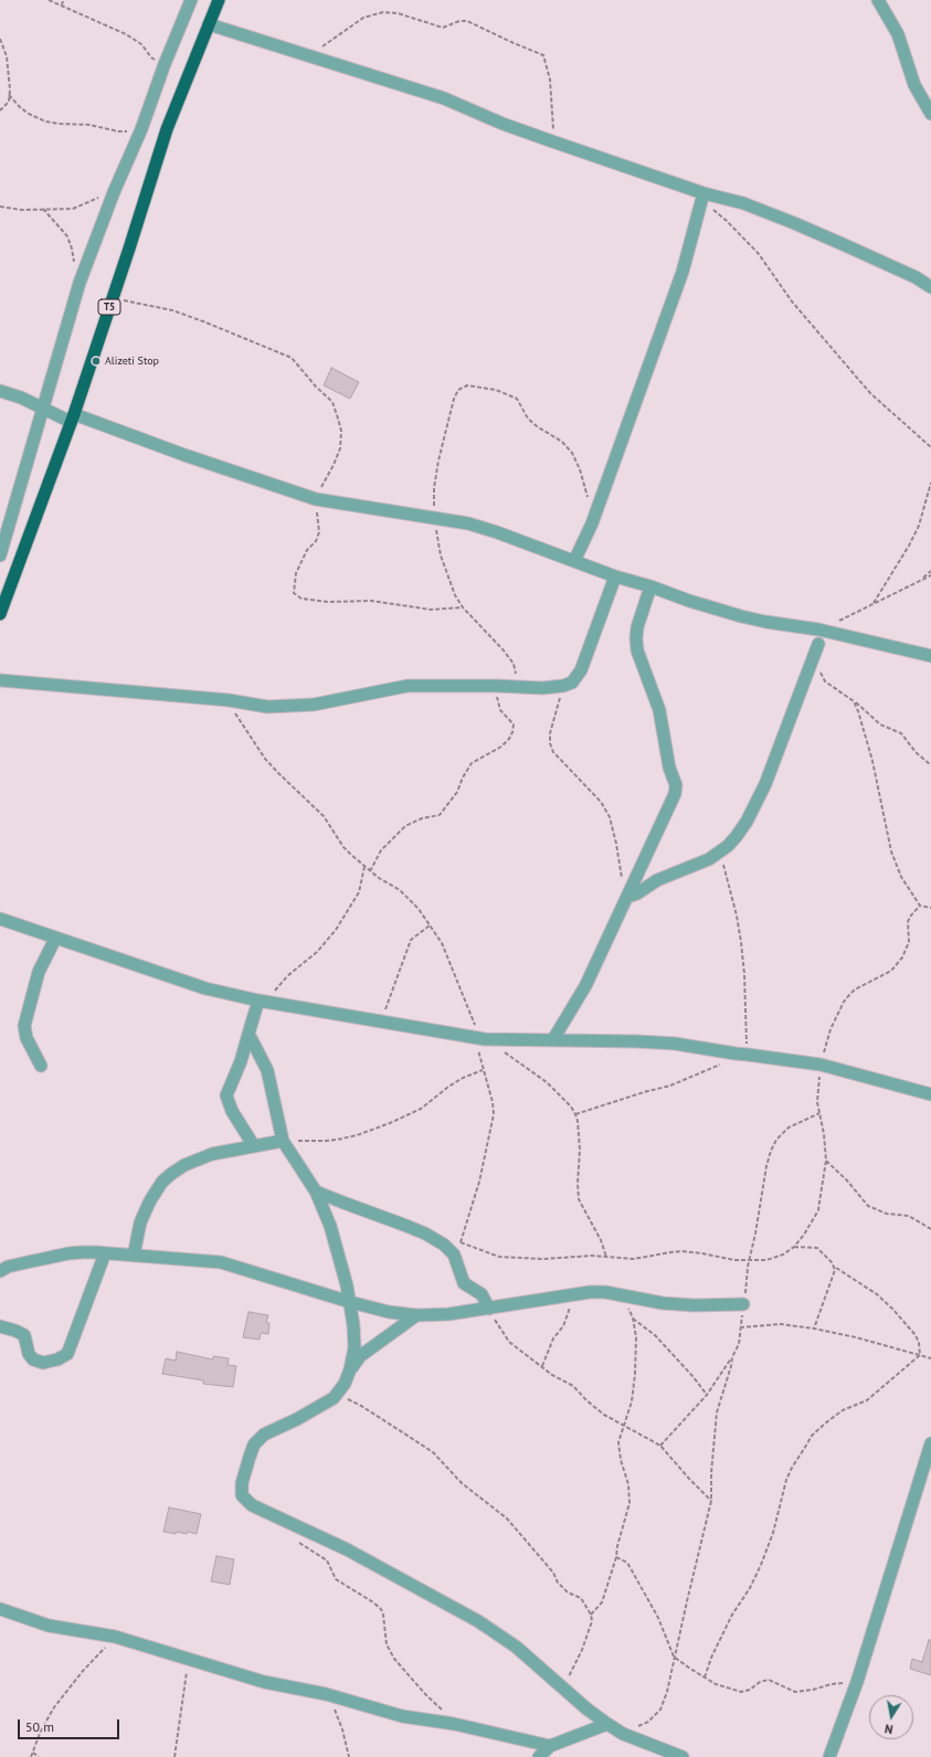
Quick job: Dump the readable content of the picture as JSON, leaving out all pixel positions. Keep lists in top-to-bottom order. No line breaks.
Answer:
{"streets":{"highway":["T5"]},"places":["Alizeti Stop"],"scale_bar":"50 m","north":"bottom"}
